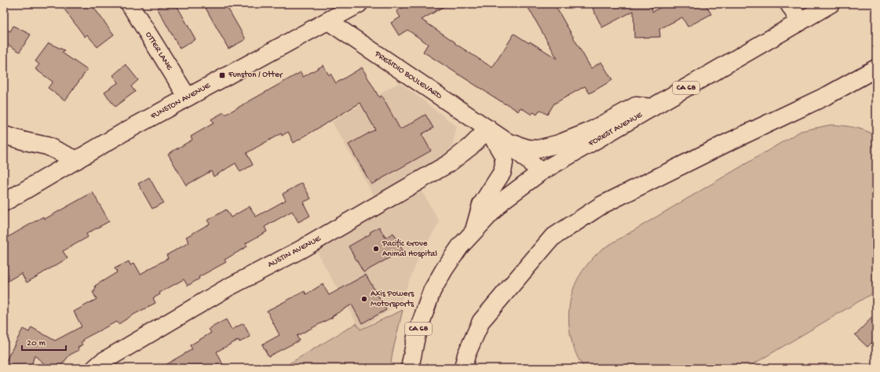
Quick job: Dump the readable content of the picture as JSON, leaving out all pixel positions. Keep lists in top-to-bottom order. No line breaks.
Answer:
{"streets":{"street":["OTTER LANE","PRESIDIO BOULEVARD","CA 68","FUNSTON AVENUE","FOREST AVENUE","AUSTIN AVENUE"]},"crossings":[["OTTER LANE","FUNSTON AVENUE"],["PRESIDIO BOULEVARD","FUNSTON AVENUE"],["PRESIDIO BOULEVARD","FOREST AVENUE"],["PRESIDIO BOULEVARD","AUSTIN AVENUE"]],"places":{"transit":["Funston / Otter"],"other":["Pacific Grove Animal Hospital","Axis Powers Motorsports"]},"scale_bar":"20 m"}
